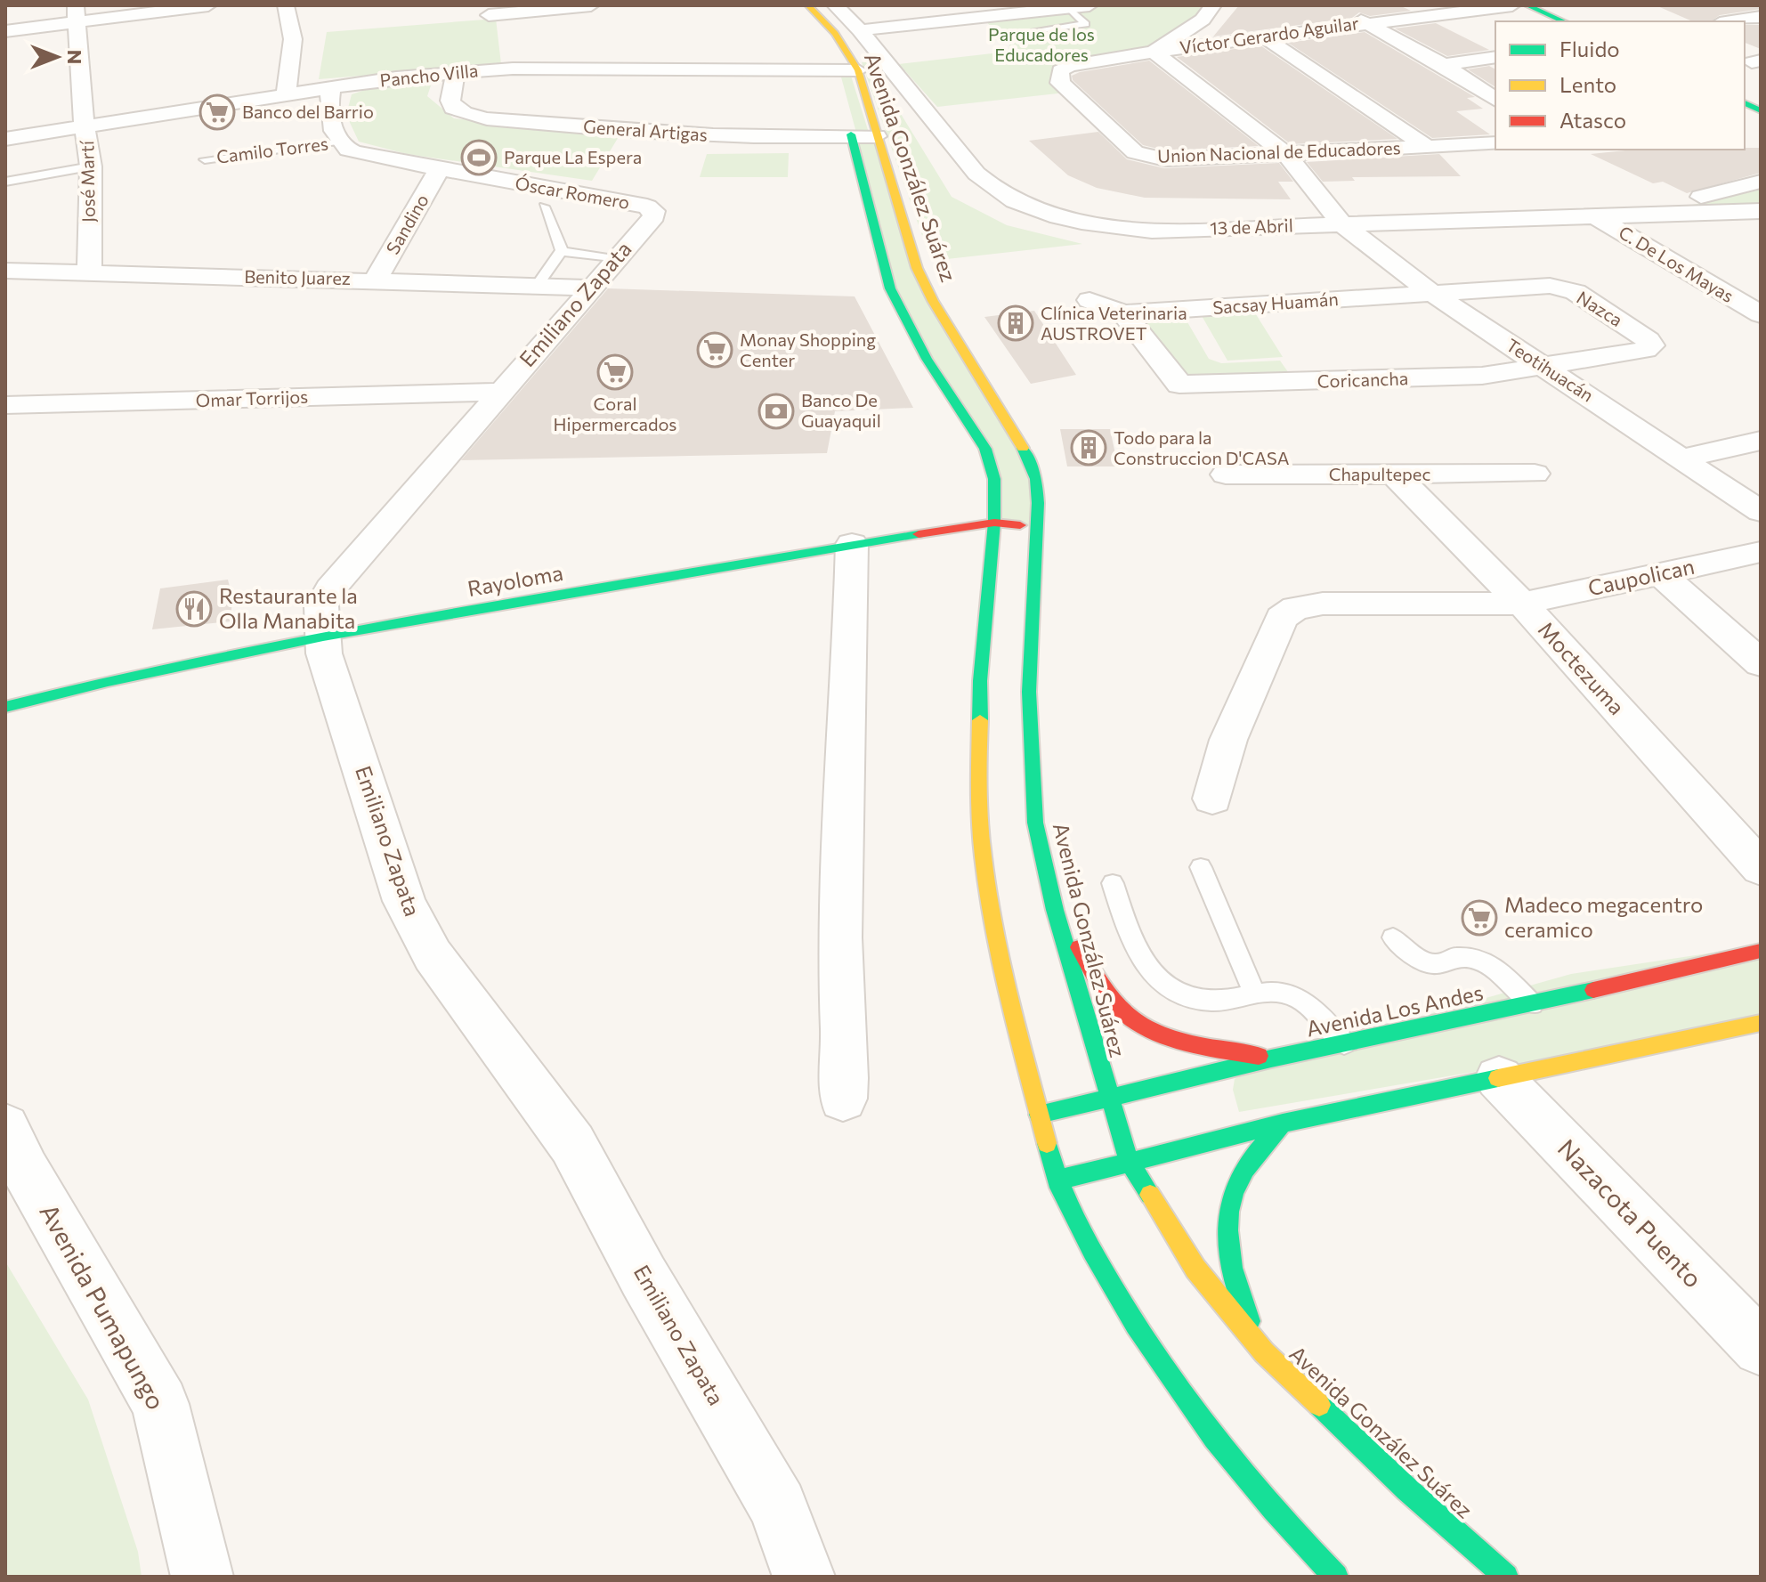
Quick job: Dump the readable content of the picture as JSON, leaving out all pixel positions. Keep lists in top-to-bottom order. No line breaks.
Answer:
{"streets":{"main road":["Avenida González Suárez","Rayoloma","Avenida Los Andes"],"street":["Víctor Gerardo Aguilar","Pancho Villa","General Artigas","Union Nacional de Educadores","José Martí","Óscar Romero","Sandino","13 de Abril","C. De Los Mayas","Benito Juarez","Sacsay Huamán","Emiliano Zapata","Nazca","Teotihuacán","Coricancha","Omar Torrijos","Chapultepec","Caupolican","Moctezuma","Nazacota Puento","Avenida Pumapungo"],"lane":["Camilo Torres"]},"crossings":[["Víctor Gerardo Aguilar","Union Nacional de Educadores"],["Víctor Gerardo Aguilar","Teotihuacán"],["Pancho Villa","General Artigas"],["Pancho Villa","Avenida González Suárez"],["Pancho Villa","José Martí"],["General Artigas","Avenida González Suárez"],["Camilo Torres","Óscar Romero"],["Union Nacional de Educadores","Teotihuacán"],["Avenida González Suárez","Rayoloma"],["Avenida González Suárez","Avenida Los Andes"],["José Martí","Benito Juarez"],["Óscar Romero","Sandino"],["Óscar Romero","Emiliano Zapata"],["Sandino","Benito Juarez"],["13 de Abril","C. De Los Mayas"],["13 de Abril","Teotihuacán"],["Benito Juarez","Emiliano Zapata"],["Sacsay Huamán","Nazca"],["Sacsay Huamán","Teotihuacán"],["Sacsay Huamán","Coricancha"],["Emiliano Zapata","Omar Torrijos"],["Emiliano Zapata","Rayoloma"],["Nazca","Teotihuacán"],["Nazca","Coricancha"],["Teotihuacán","Coricancha"],["Chapultepec","Moctezuma"],["Caupolican","Moctezuma"]],"parks":["Parque de los Educadores"],"places":{"supermarket":["Banco del Barrio","Monay Shopping Center","Coral Hipermercados","Madeco megacentro ceramico"],"sports":["Parque La Espera"],"building":["Clínica Veterinaria AUSTROVET","Todo para la Construccion D'CASA"],"bank":["Banco De Guayaquil"],"restaurant":["Restaurante la Olla Manabita"]},"legend":["Fluido","Lento","Atasco"],"north":"right"}
